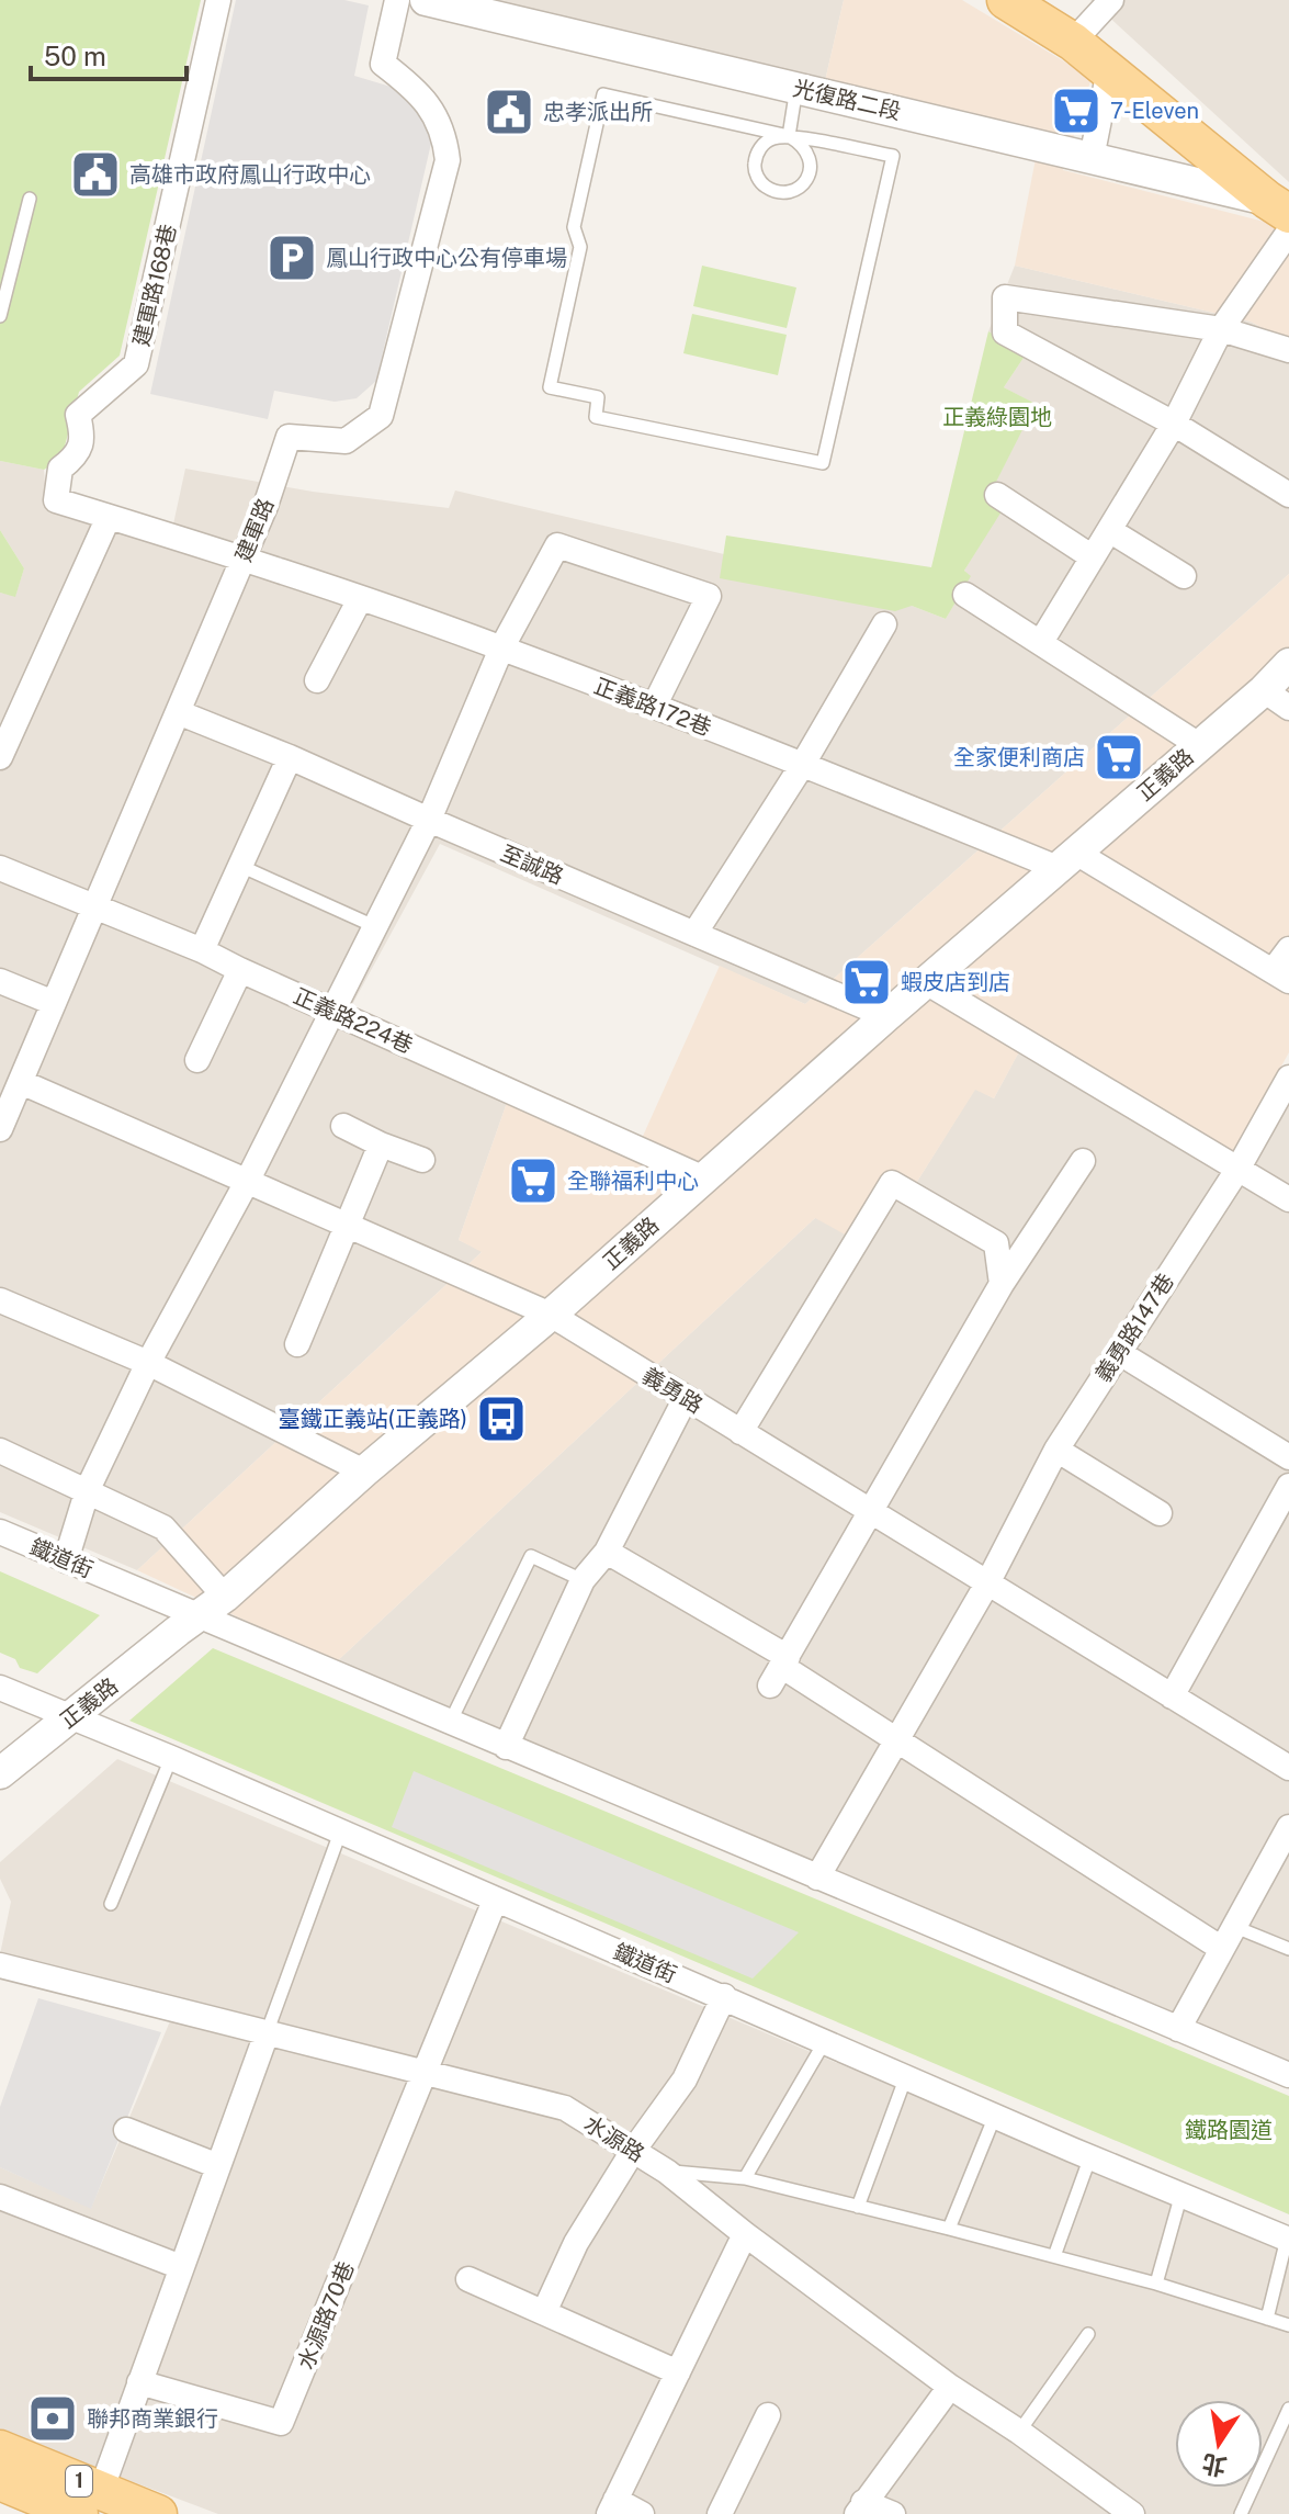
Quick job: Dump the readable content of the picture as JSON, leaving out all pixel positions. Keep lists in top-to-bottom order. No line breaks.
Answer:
{"streets":{"main road":["1"],"street":["光復路二段","建軍路168巷","建軍路","正義路172巷","正義路","至誠路","正義路224巷","義勇路147巷","義勇路","鐵道街","水源路","水源路70巷"]},"crossings":[["建軍路168巷","建軍路"],["建軍路168巷","正義路172巷"],["建軍路","正義路172巷"],["建軍路","至誠路"],["建軍路","正義路224巷"],["建軍路","義勇路"],["正義路172巷","正義路"],["正義路","至誠路"],["正義路","正義路224巷"],["正義路","義勇路"],["正義路","鐵道街"],["義勇路147巷","義勇路"],["義勇路147巷","鐵道街"],["水源路","水源路70巷"]],"parks":["正義綠園地","鐵路園道"],"places":{"supermarket":["7-Eleven","全家便利商店","蝦皮店到店","全聯福利中心"],"public building":["忠孝派出所","高雄市政府鳳山行政中心"],"parking":["鳳山行政中心公有停車場"],"bus stop":["臺鐵正義站(正義路)"],"bank":["聯邦商業銀行"]},"scale_bar":"50 m","north":"bottom"}
